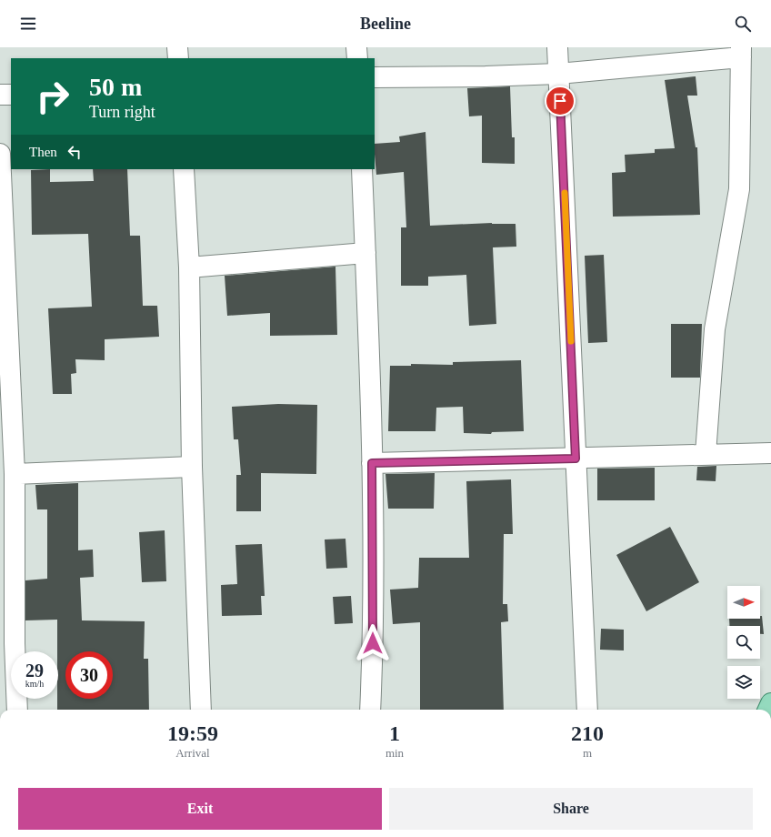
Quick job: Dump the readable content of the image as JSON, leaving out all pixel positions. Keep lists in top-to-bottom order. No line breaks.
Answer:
{"north":"right","page":{"header":"Beeline","turn":["50 m","Turn right"],"then":"Then","speed":"29 km/h","limit":"30","eta":["19:59","Arrival","1","min","210","m"],"buttons":["Exit","Share"]}}
